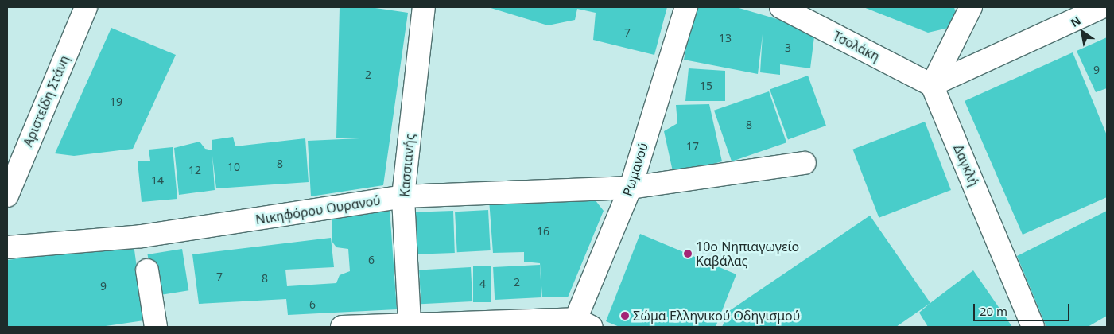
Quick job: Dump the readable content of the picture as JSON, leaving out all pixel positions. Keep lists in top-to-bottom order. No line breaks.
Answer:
{"streets":{"street":["Τσολάκη","Αριστείδη Στάνη","Κασσιανής","Δαγκλή","Ρωμανού","Νικηφόρου Ουρανού"]},"crossings":[["Τσολάκη","Δαγκλή"],["Κασσιανής","Νικηφόρου Ουρανού"],["Ρωμανού","Νικηφόρου Ουρανού"]],"places":["10ο Νηπιαγωγείο Καβάλας","Σώμα Ελληνικού Οδηγισμού"],"house_numbers":["7","13","3","9","2","15","19","8","17","8","10","12","14","16","6","7","8","2","4","9","6"],"scale_bar":"20 m","north":"top left"}
